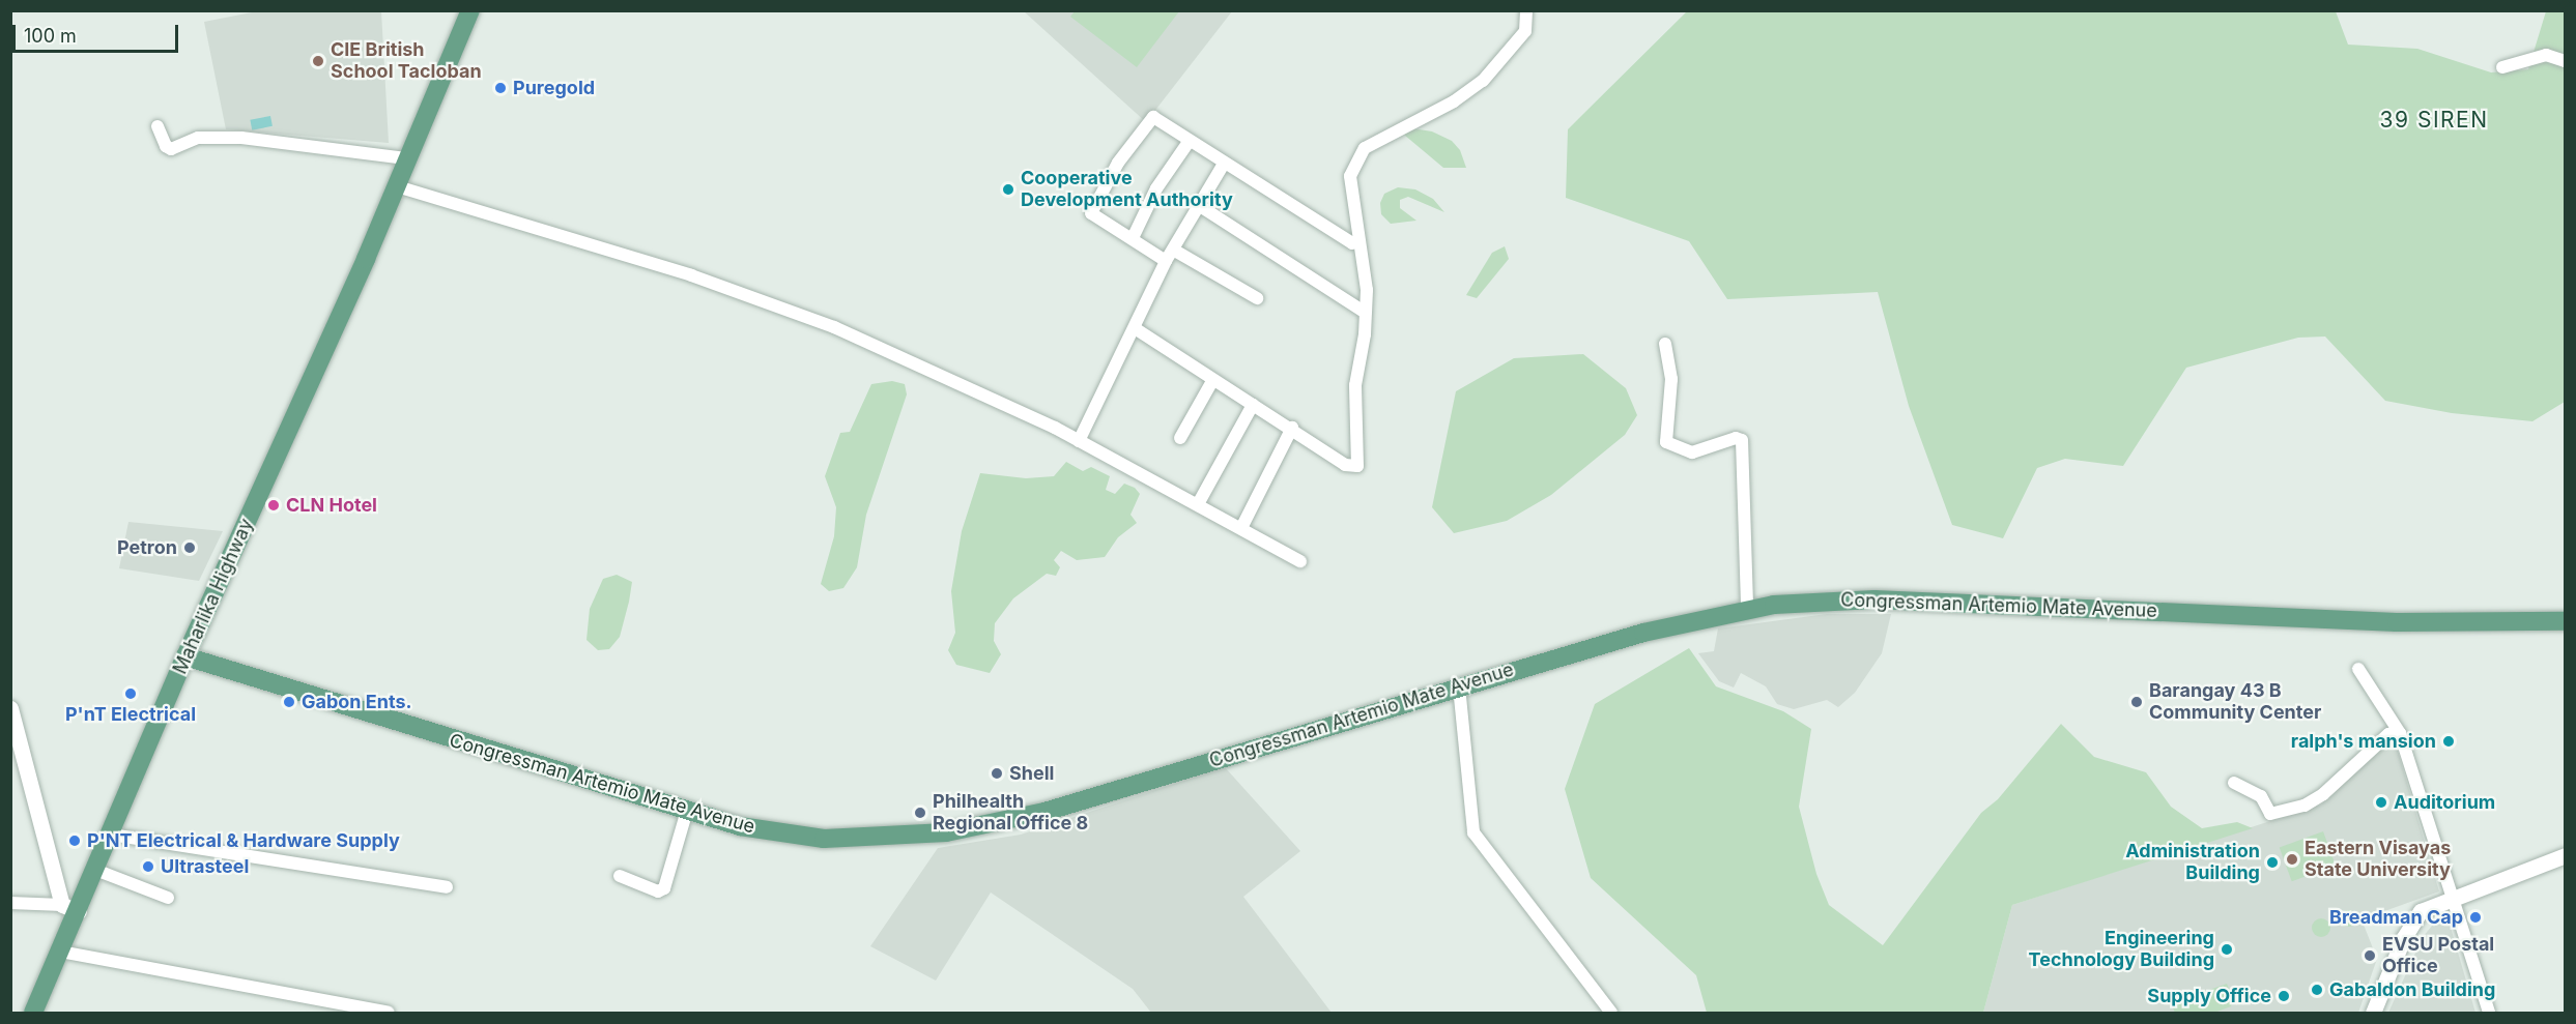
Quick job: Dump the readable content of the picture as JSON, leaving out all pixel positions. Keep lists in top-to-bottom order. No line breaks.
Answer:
{"streets":{"main road":["Maharlika Highway","Congressman Artemio Mate Avenue"]},"crossings":[["Maharlika Highway","Congressman Artemio Mate Avenue"]],"districts":["39 SIREN"],"places":["CIE British School Tacloban","Puregold","Cooperative Development Authority","CLN Hotel","Petron","P'nT Electrical","Gabon Ents.","Barangay 43 B Community Center","ralph's mansion","Shell","Auditorium","Philhealth Regional Office 8","P'NT Electrical & Hardware Supply","Eastern Visayas State University","Administration Building","Ultrasteel","Breadman Cap","Engineering Technology Building","EVSU Postal Office","Gabaldon Building","Supply Office"],"scale_bar":"100 m"}
